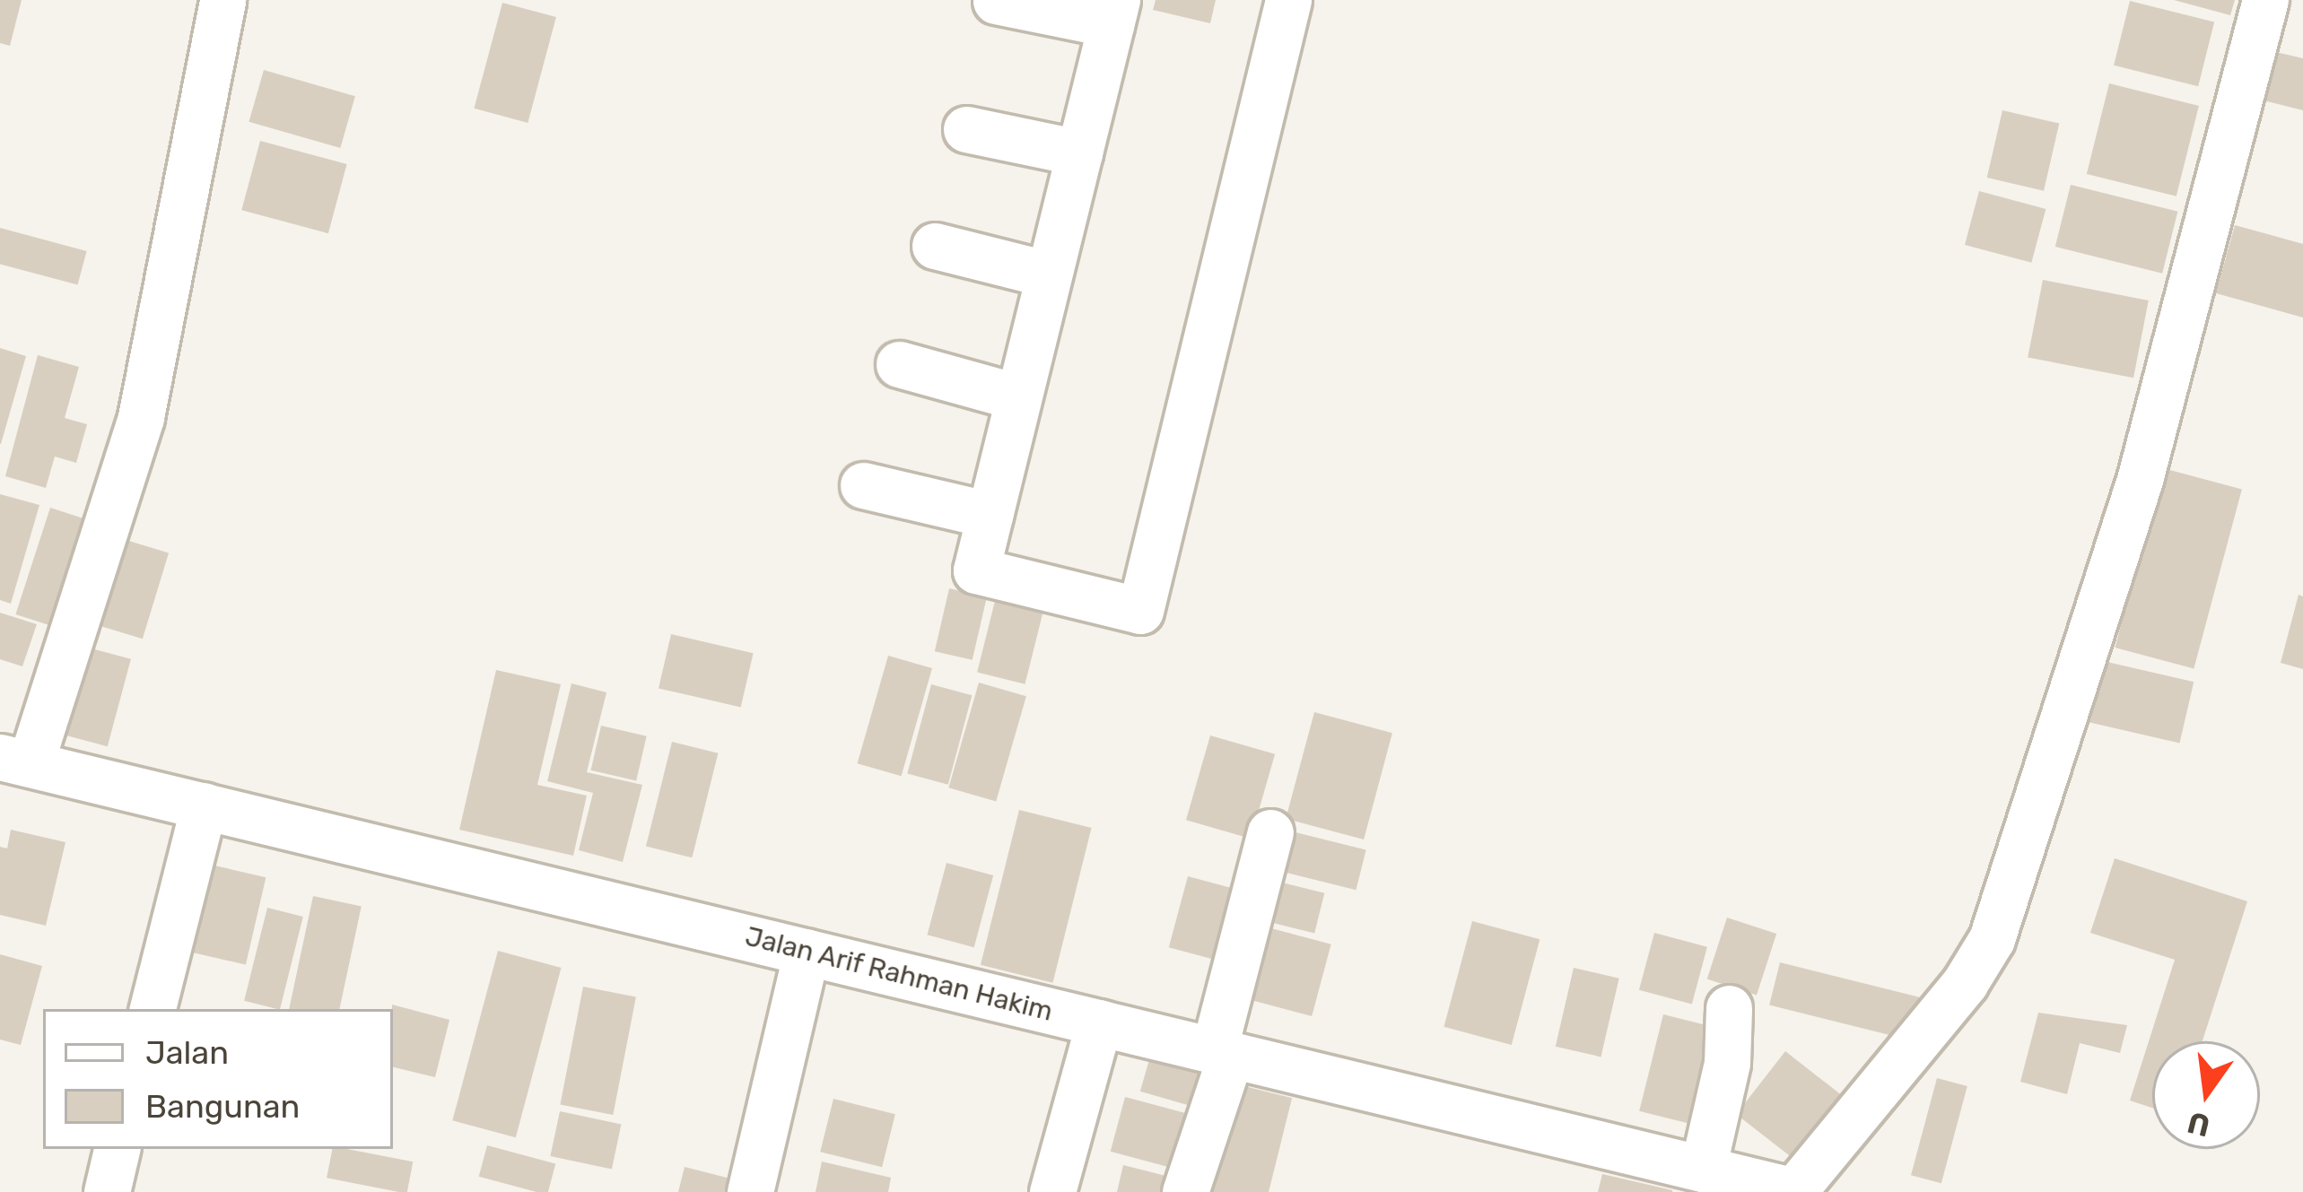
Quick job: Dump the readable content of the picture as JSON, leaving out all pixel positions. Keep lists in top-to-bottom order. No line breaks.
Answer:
{"streets":{"street":["Jalan Arif Rahman Hakim"]},"legend":["Jalan","Bangunan"],"north":"bottom"}
